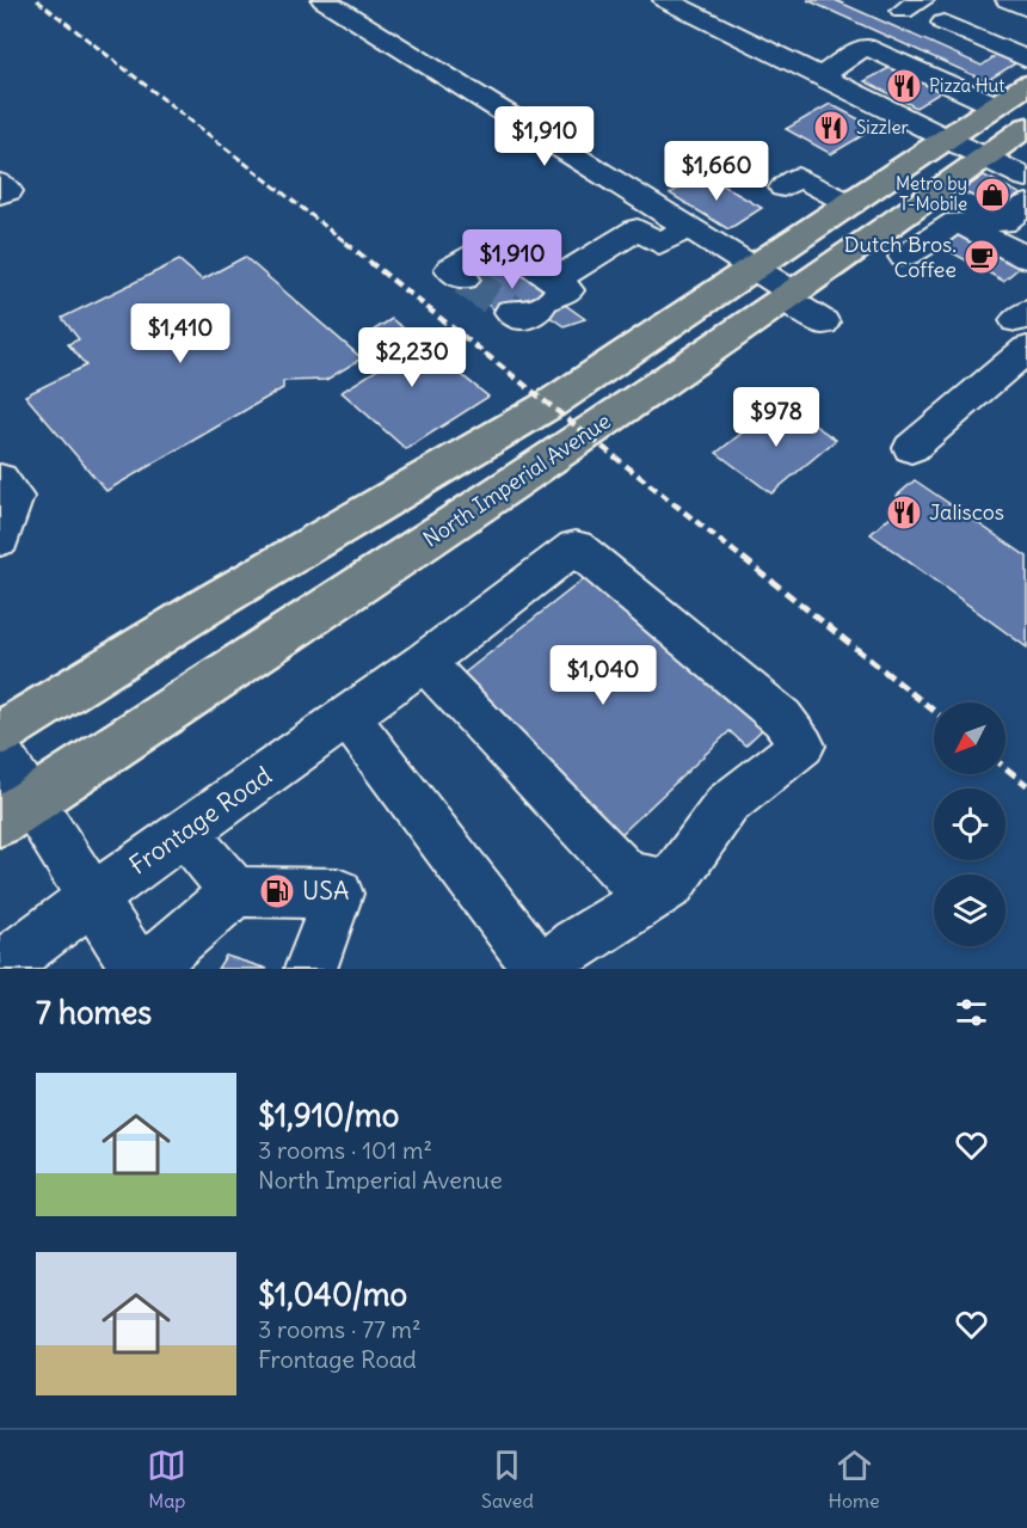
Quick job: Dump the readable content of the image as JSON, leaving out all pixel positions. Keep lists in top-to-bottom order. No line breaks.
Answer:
{"streets":{"highway":["North Imperial Avenue"],"street":["Frontage Road"]},"places":{"restaurant":["Pizza Hut","Sizzler","Jaliscos"],"shop":["Metro by T-Mobile"],"cafe":["Dutch Bros. Coffee"],"fuel station":["USA"]},"north":"bottom left","page":{"price":["$1,910","$1,660","$1,910","$1,410","$2,230","$978","$1,040"],"heading":"7 homes","list":[{"name":"$1,910/mo","note":"3 rooms · 101 m² · North Imperial Avenue"},{"name":"$1,040/mo","note":"3 rooms · 77 m² · Frontage Road"}],"tabs":["Map","Saved","Home"]}}
